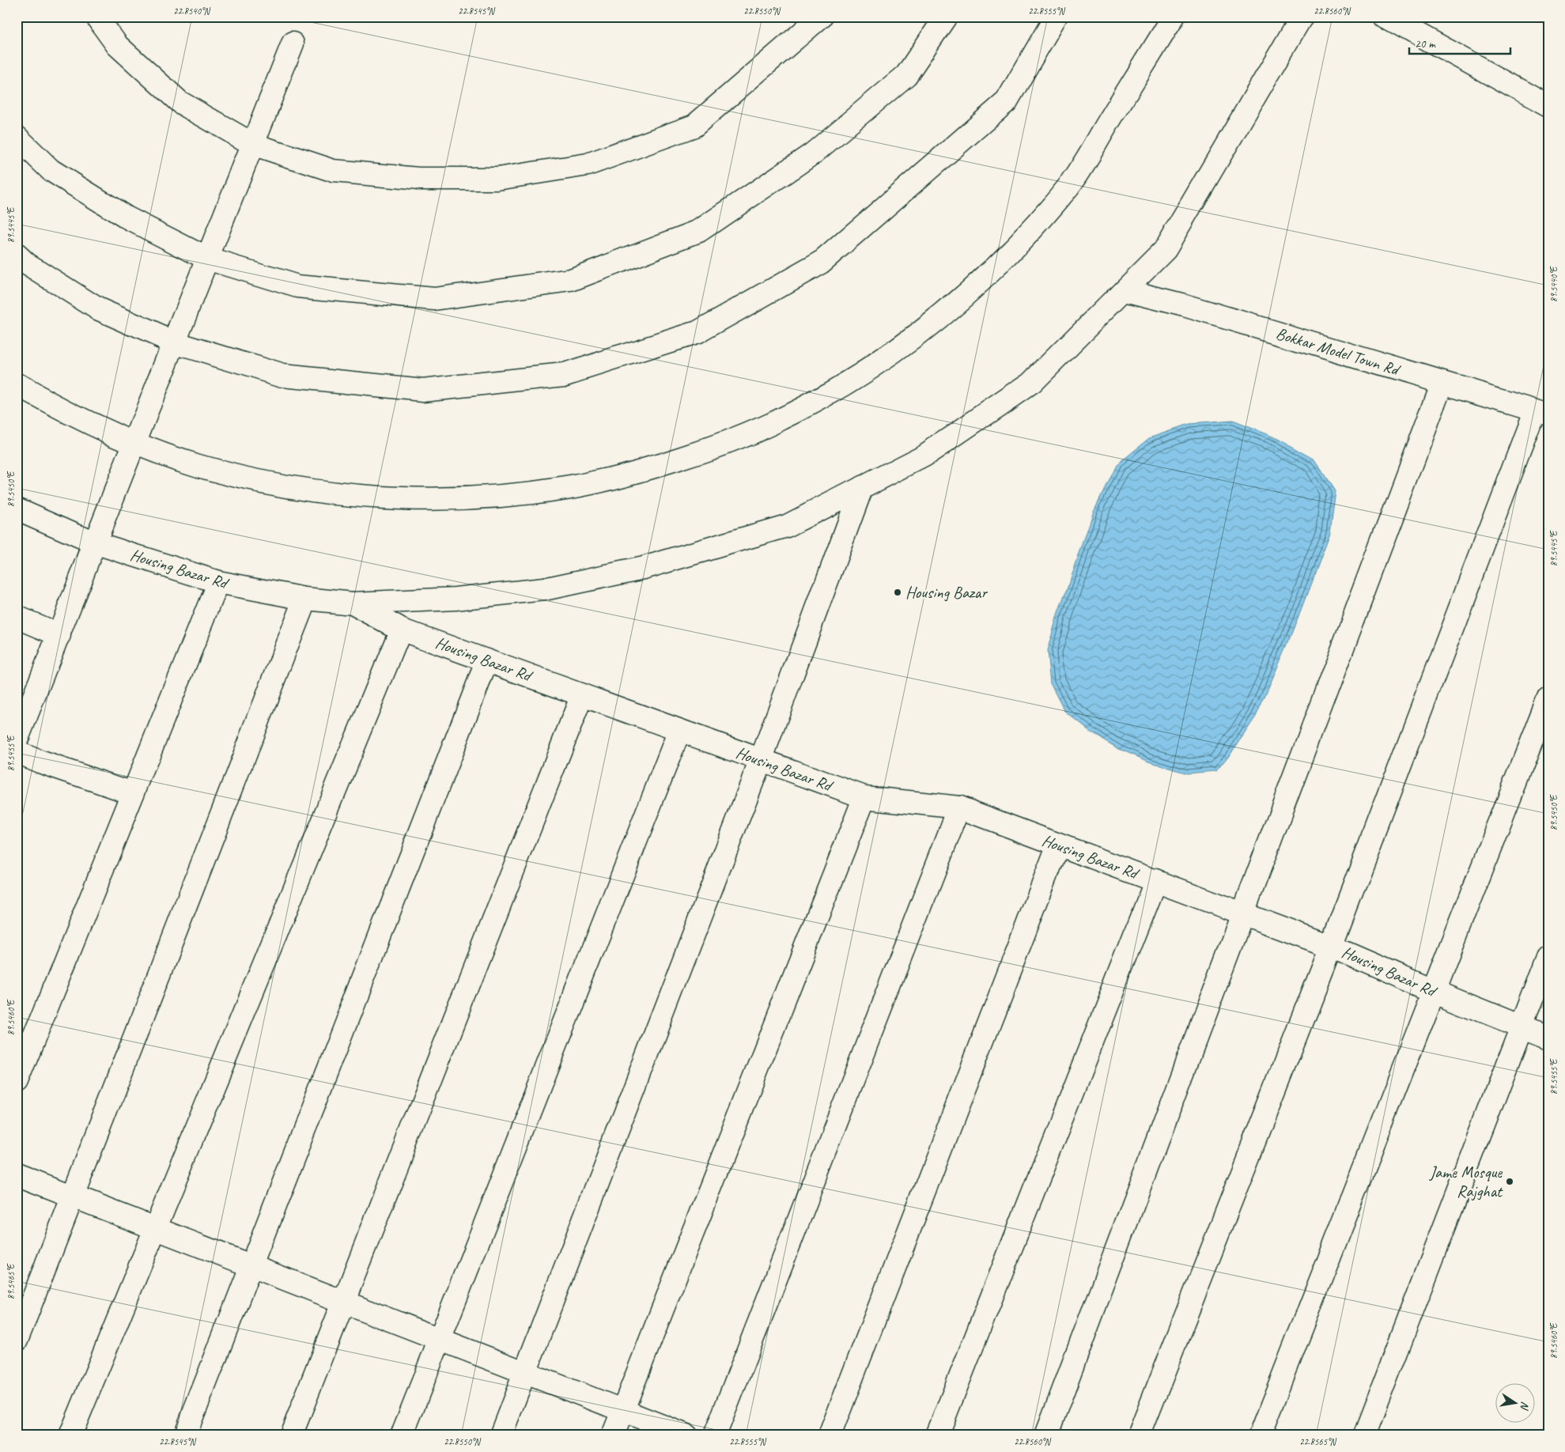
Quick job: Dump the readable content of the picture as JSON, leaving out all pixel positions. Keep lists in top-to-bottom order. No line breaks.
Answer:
{"streets":{"street":["Bokkar Model Town Rd","Housing Bazar Rd"]},"places":["Housing Bazar","Jame Mosque Rajghat"],"scale_bar":"20 m","north":"right","coordinates":["22.8540°N","22.8545°N","22.8550°N","22.8555°N","22.8560°N","89.5445°E","89.5440°E","89.5450°E","89.5455°E","89.5460°E","89.5465°E","22.8565°N"]}
